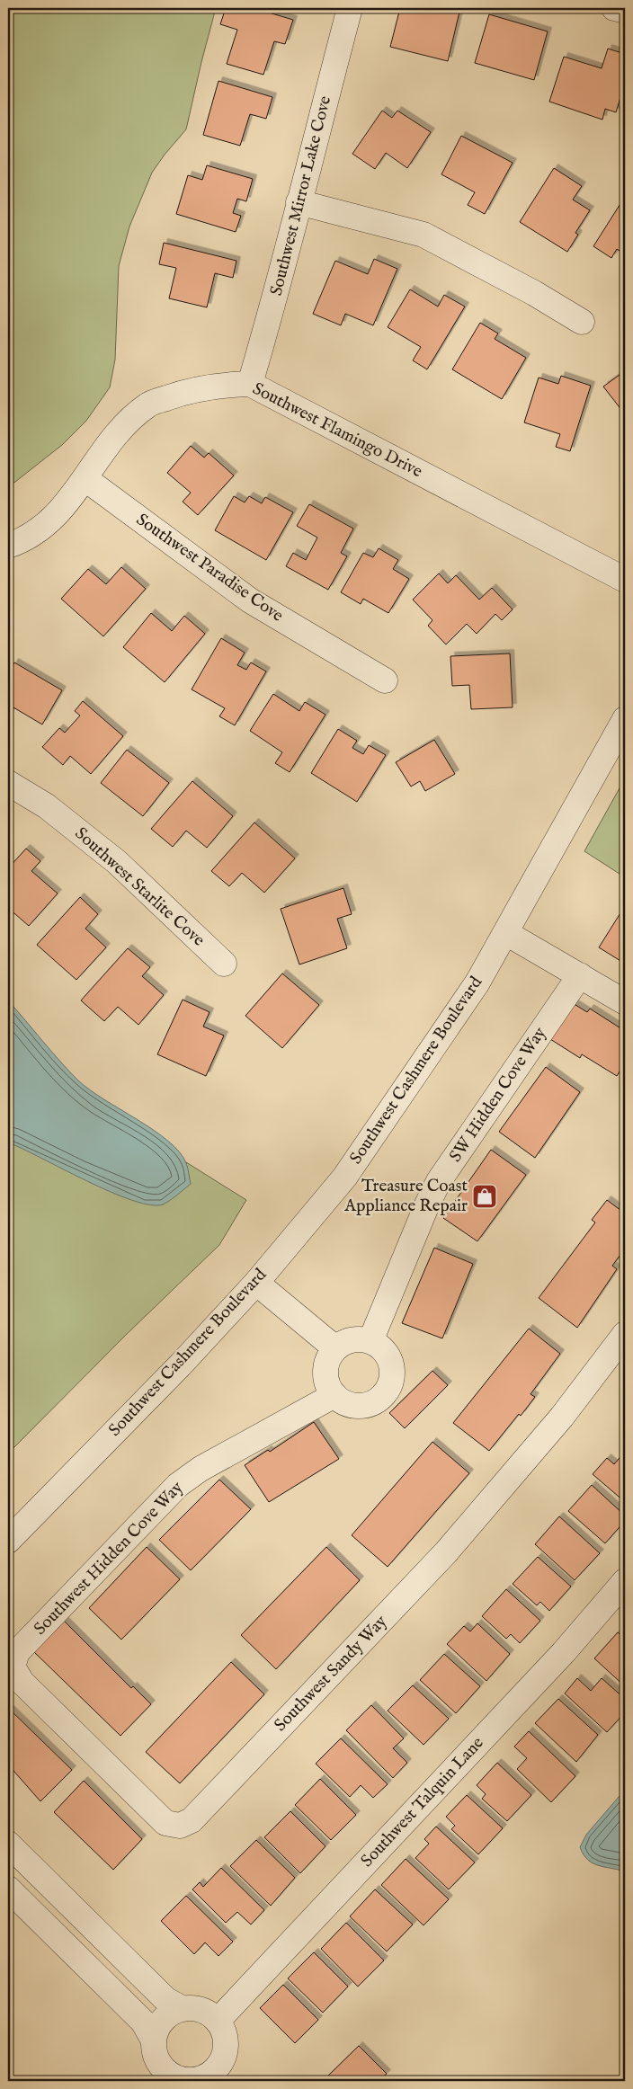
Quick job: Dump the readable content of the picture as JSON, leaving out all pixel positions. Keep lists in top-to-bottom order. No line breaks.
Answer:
{"streets":{"street":["Southwest Mirror Lake Cove","Southwest Flamingo Drive","Southwest Paradise Cove","Southwest Starlite Cove","Southwest Cashmere Boulevard","SW Hidden Cove Way","Southwest Hidden Cove Way","Southwest Sandy Way","Southwest Talquin Lane"]},"crossings":[["Southwest Mirror Lake Cove","Southwest Flamingo Drive"],["Southwest Flamingo Drive","Southwest Paradise Cove"],["SW Hidden Cove Way","Southwest Hidden Cove Way"],["Southwest Hidden Cove Way","Southwest Sandy Way"]],"places":{"shop":["Treasure Coast Appliance Repair"]}}
